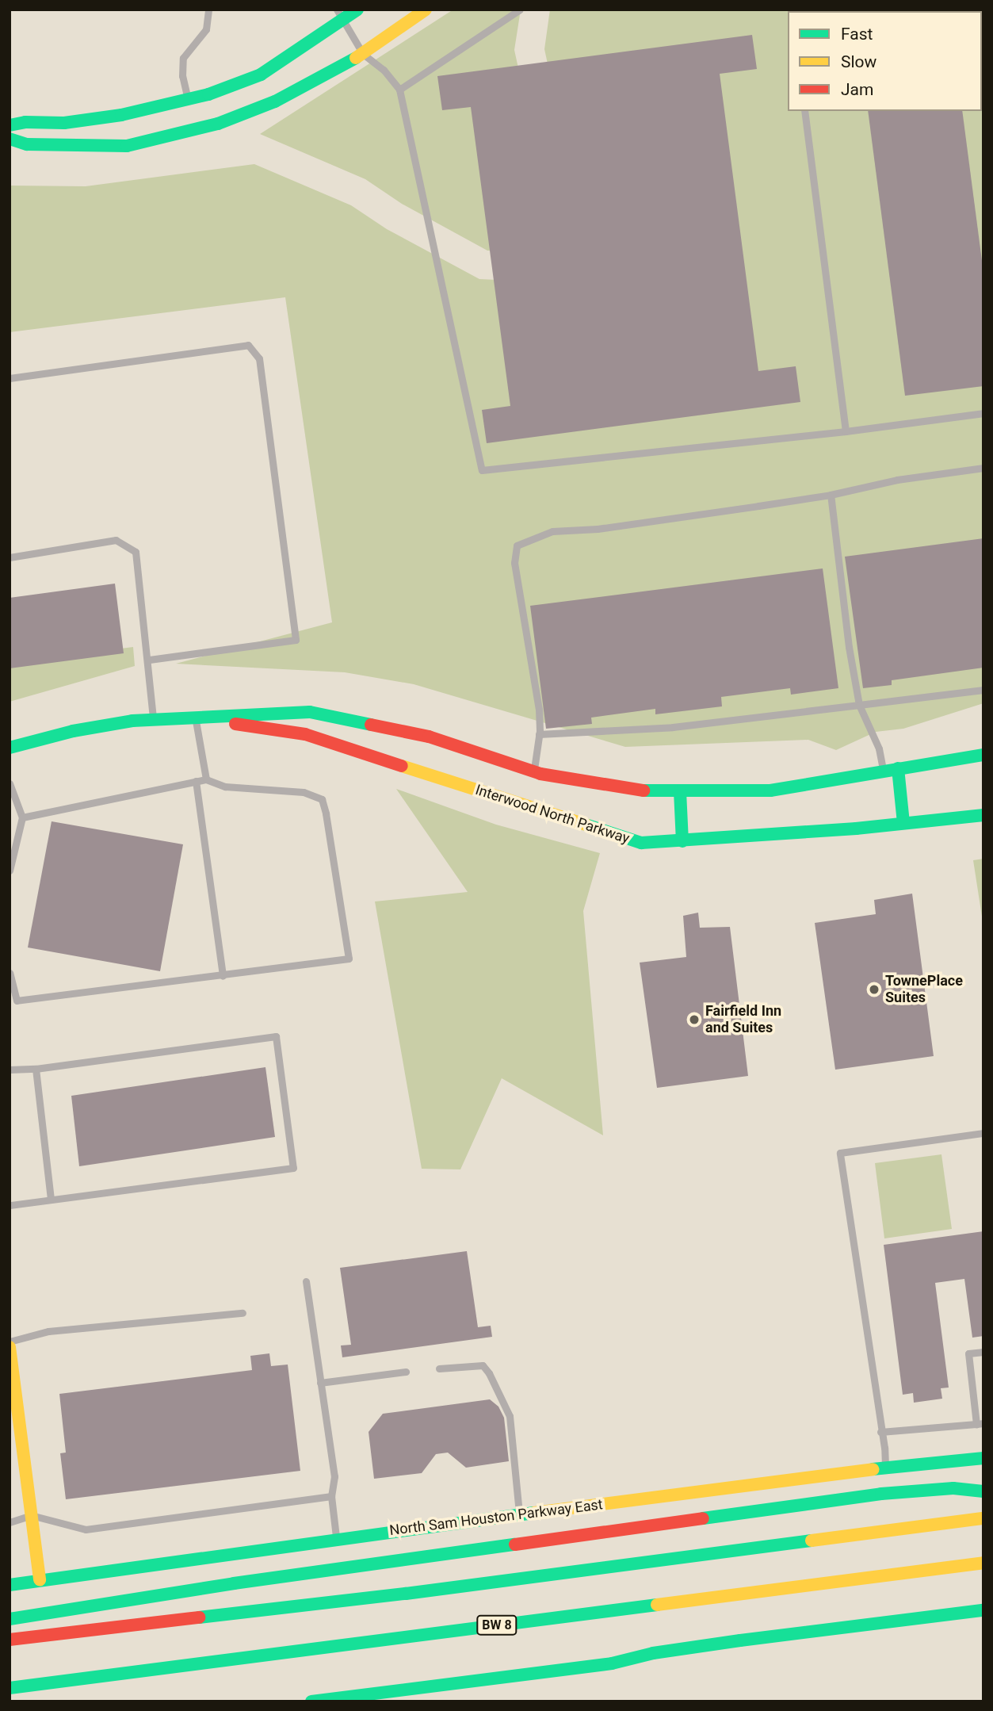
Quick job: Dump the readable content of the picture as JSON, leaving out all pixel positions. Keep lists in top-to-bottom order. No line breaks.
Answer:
{"streets":{"main road":["Interwood North Parkway","North Sam Houston Parkway East","BW 8"]},"places":["TownePlace Suites","Fairfield Inn and Suites"],"legend":["Fast","Slow","Jam"]}
